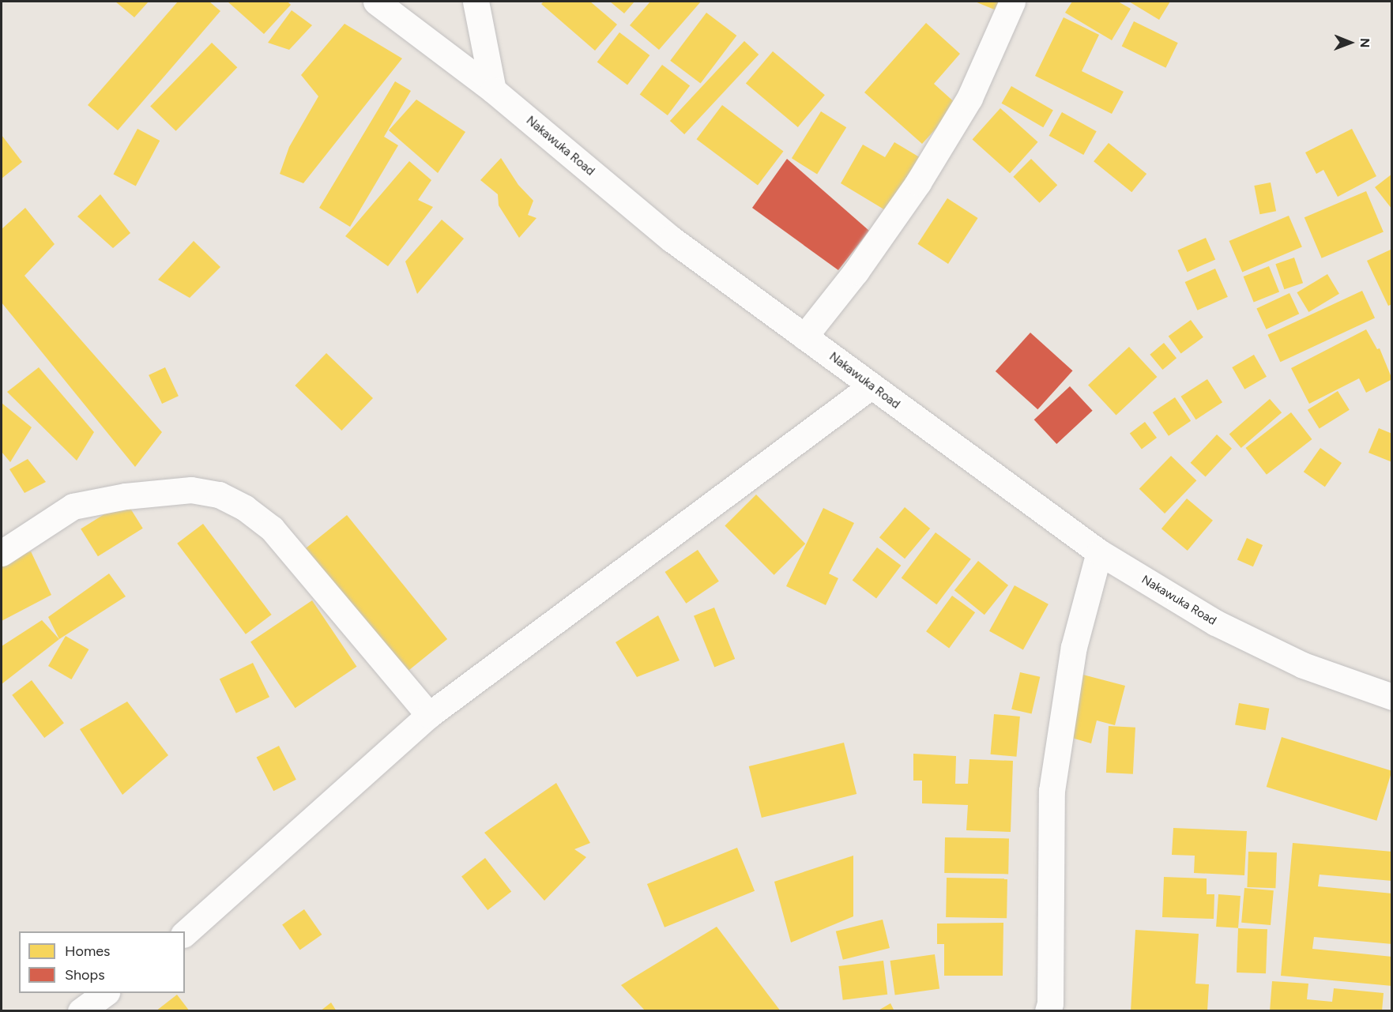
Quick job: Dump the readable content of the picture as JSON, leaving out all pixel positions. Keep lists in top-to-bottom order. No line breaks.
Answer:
{"streets":{"street":["Nakawuka Road"]},"legend":["Homes","Shops"],"north":"right"}
